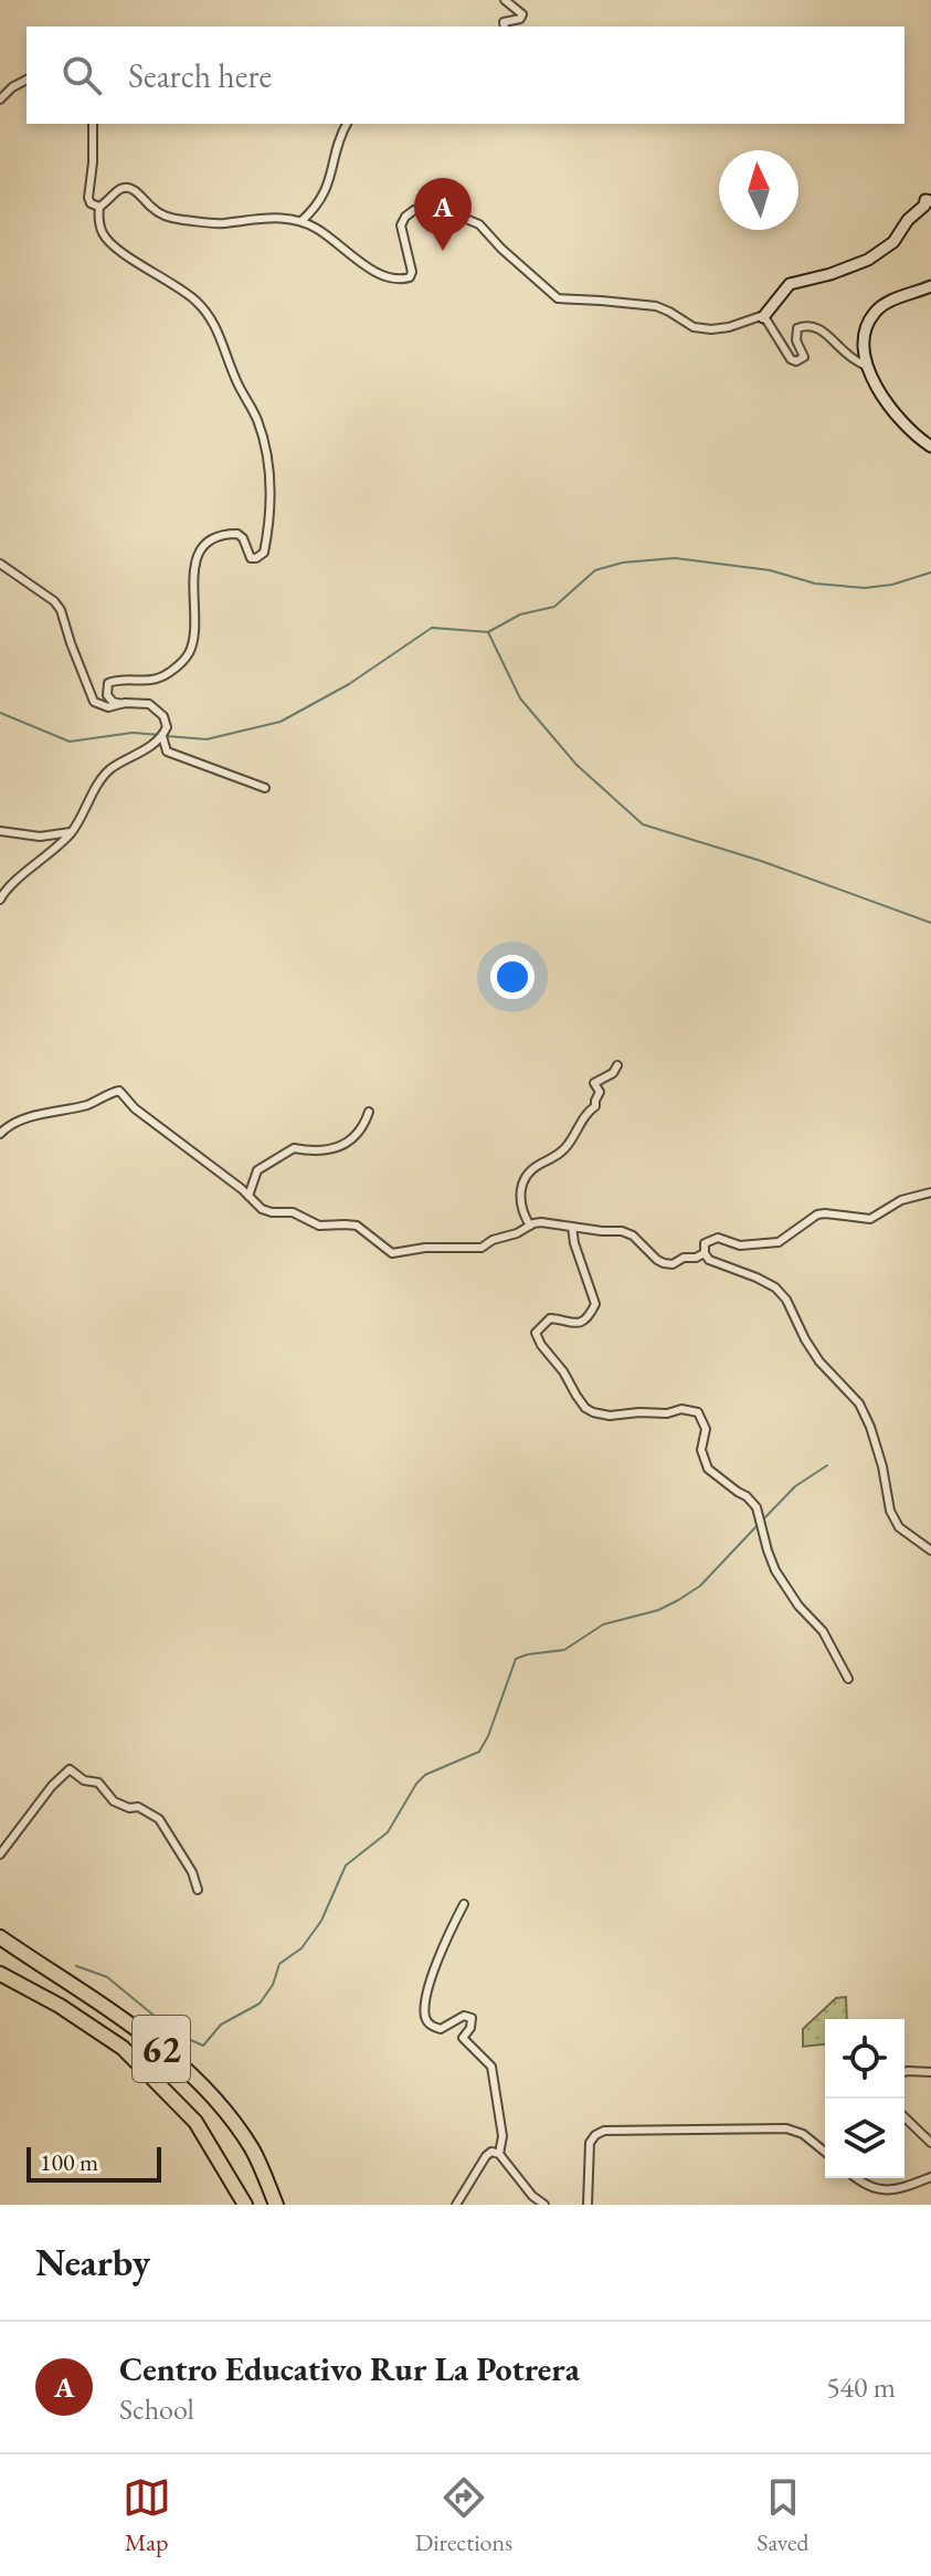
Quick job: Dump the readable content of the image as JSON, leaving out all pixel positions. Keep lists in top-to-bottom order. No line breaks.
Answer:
{"streets":{"highway":["62"]},"scale_bar":"100 m","north":"top","page":{"search":"Search here","pins":"A","scale":"100 m","heading":"Nearby","list":[{"mark":"A","name":"Centro Educativo Rur La Potrera","note":"School","value":"540 m"}],"nav":["Map","Directions","Saved"]}}
